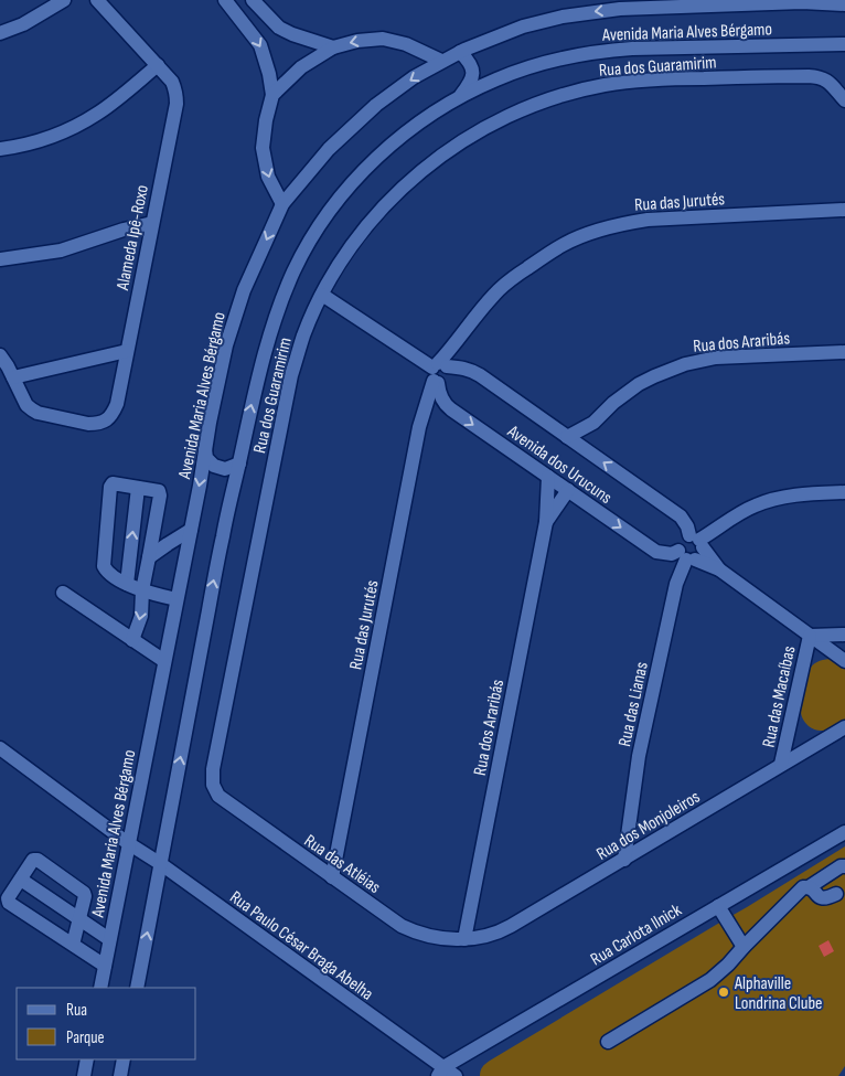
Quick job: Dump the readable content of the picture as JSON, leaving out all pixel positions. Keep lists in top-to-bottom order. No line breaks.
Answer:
{"streets":{"street":["Avenida Maria Alves Bérgamo","Rua dos Guaramirim","Rua das Jurutés","Alameda Ipê-Roxo","Rua dos Araribás","Avenida dos Urucuns","Rua das Macaíbas","Rua das Lianas","Rua dos Monjoleiros","Rua das Atléias","Rua Carlota Ilnick","Rua Paulo César Braga Abelha"]},"crossings":[["Avenida Maria Alves Bérgamo","Rua Paulo César Braga Abelha"],["Rua dos Guaramirim","Avenida dos Urucuns"],["Rua dos Guaramirim","Rua das Atléias"],["Rua das Jurutés","Avenida dos Urucuns"],["Rua das Jurutés","Rua das Atléias"],["Rua dos Araribás","Avenida dos Urucuns"],["Rua dos Araribás","Rua dos Monjoleiros"],["Rua dos Araribás","Rua das Atléias"],["Avenida dos Urucuns","Rua das Macaíbas"],["Avenida dos Urucuns","Rua das Lianas"],["Rua das Macaíbas","Rua dos Monjoleiros"],["Rua das Lianas","Rua dos Monjoleiros"],["Rua dos Monjoleiros","Rua das Atléias"],["Rua Carlota Ilnick","Rua Paulo César Braga Abelha"]],"places":["Alphaville Londrina Clube"],"legend":["Rua","Parque"]}
